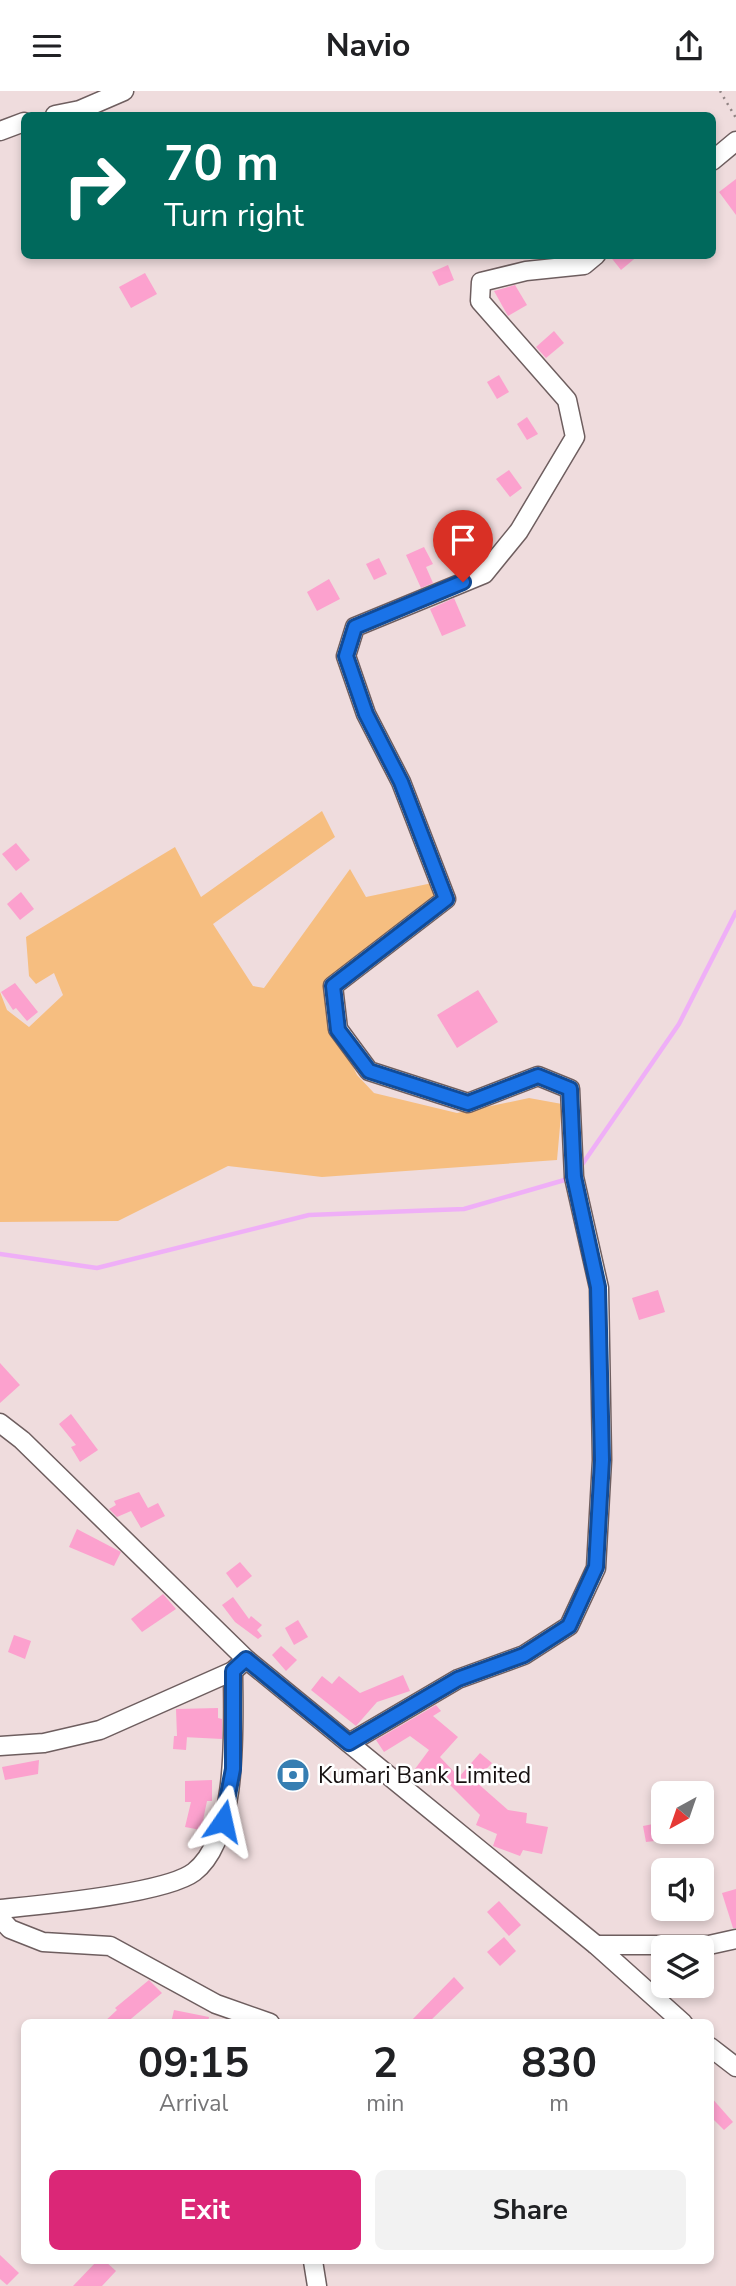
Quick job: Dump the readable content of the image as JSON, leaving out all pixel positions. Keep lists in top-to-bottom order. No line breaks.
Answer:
{"places":{"bank":["Kumari Bank Limited"]},"north":"bottom left","page":{"header":"Navio","turn":["70 m","Turn right"],"eta":["09:15","Arrival","2","min","830","m"],"buttons":["Exit","Share"]}}
